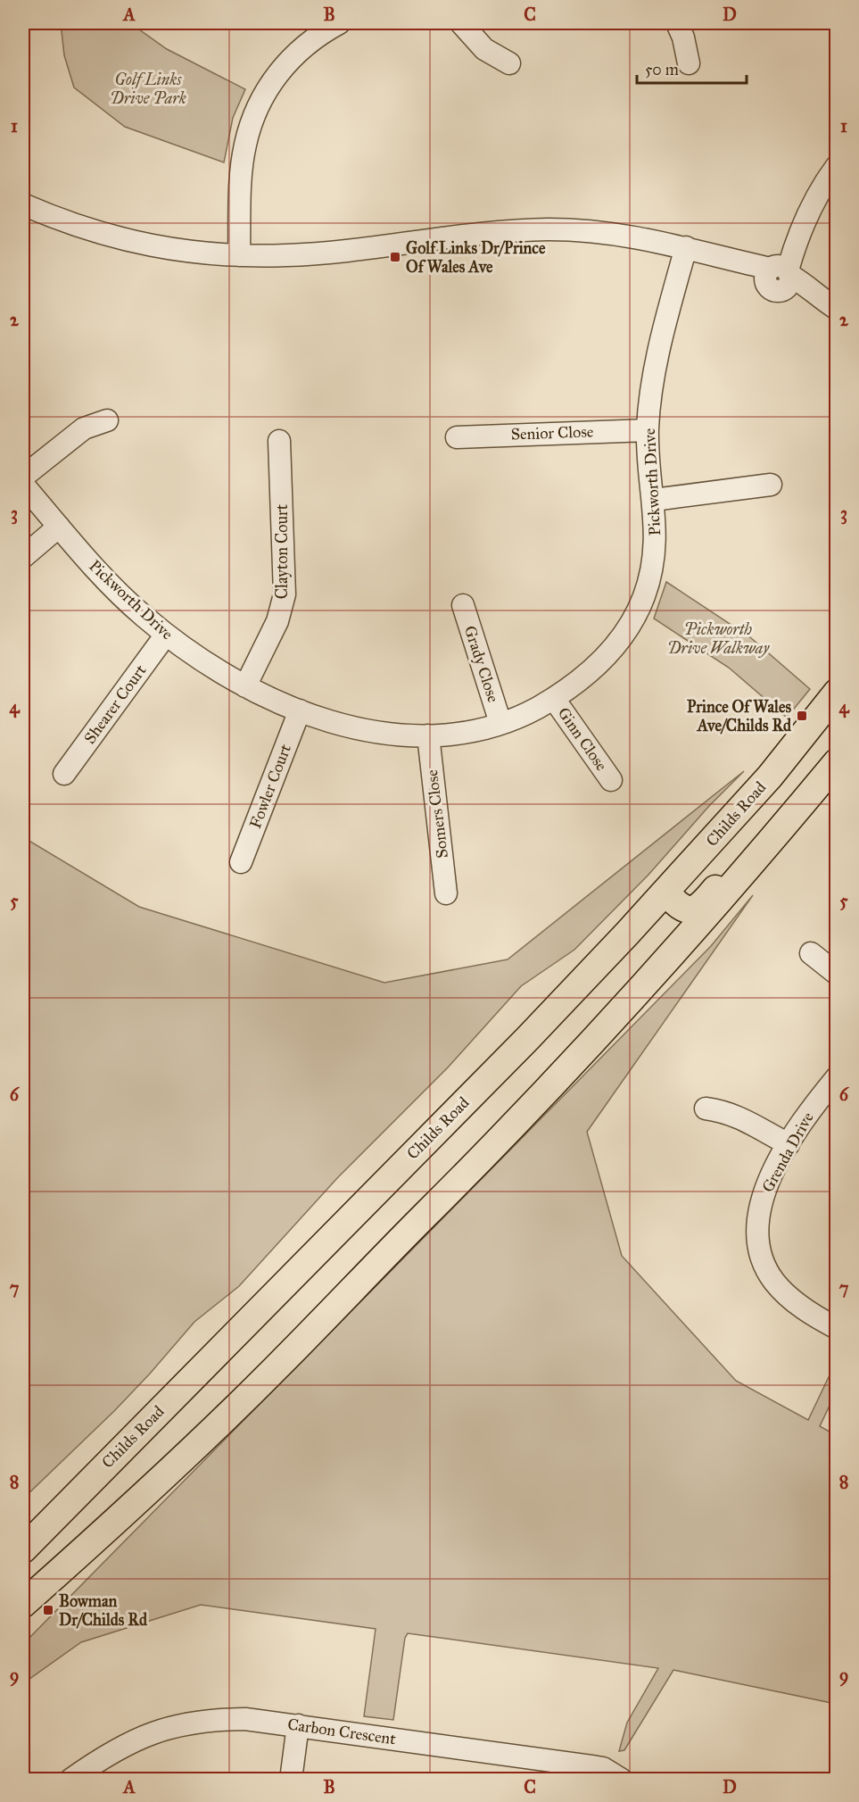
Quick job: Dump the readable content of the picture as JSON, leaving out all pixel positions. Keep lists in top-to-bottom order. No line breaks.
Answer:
{"streets":{"main road":["Childs Road"],"street":["Senior Close","Pickworth Drive","Clayton Court","Grady Close","Shearer Court","Ginn Close","Fowler Court","Somers Close","Grenda Drive","Carbon Crescent"]},"crossings":[["Senior Close","Pickworth Drive"],["Pickworth Drive","Clayton Court"],["Pickworth Drive","Grady Close"],["Pickworth Drive","Shearer Court"],["Pickworth Drive","Ginn Close"],["Pickworth Drive","Fowler Court"],["Pickworth Drive","Somers Close"]],"parks":["Golf Links Drive Park","Pickworth Drive Walkway"],"places":{"transit":["Golf Links Dr/Prince Of Wales Ave","Prince Of Wales Ave/Childs Rd","Bowman Dr/Childs Rd"]},"scale_bar":"50 m","grid":{"columns":["A","B","C","D"],"rows":["1","2","3","4","5","6","7","8","9"]}}
